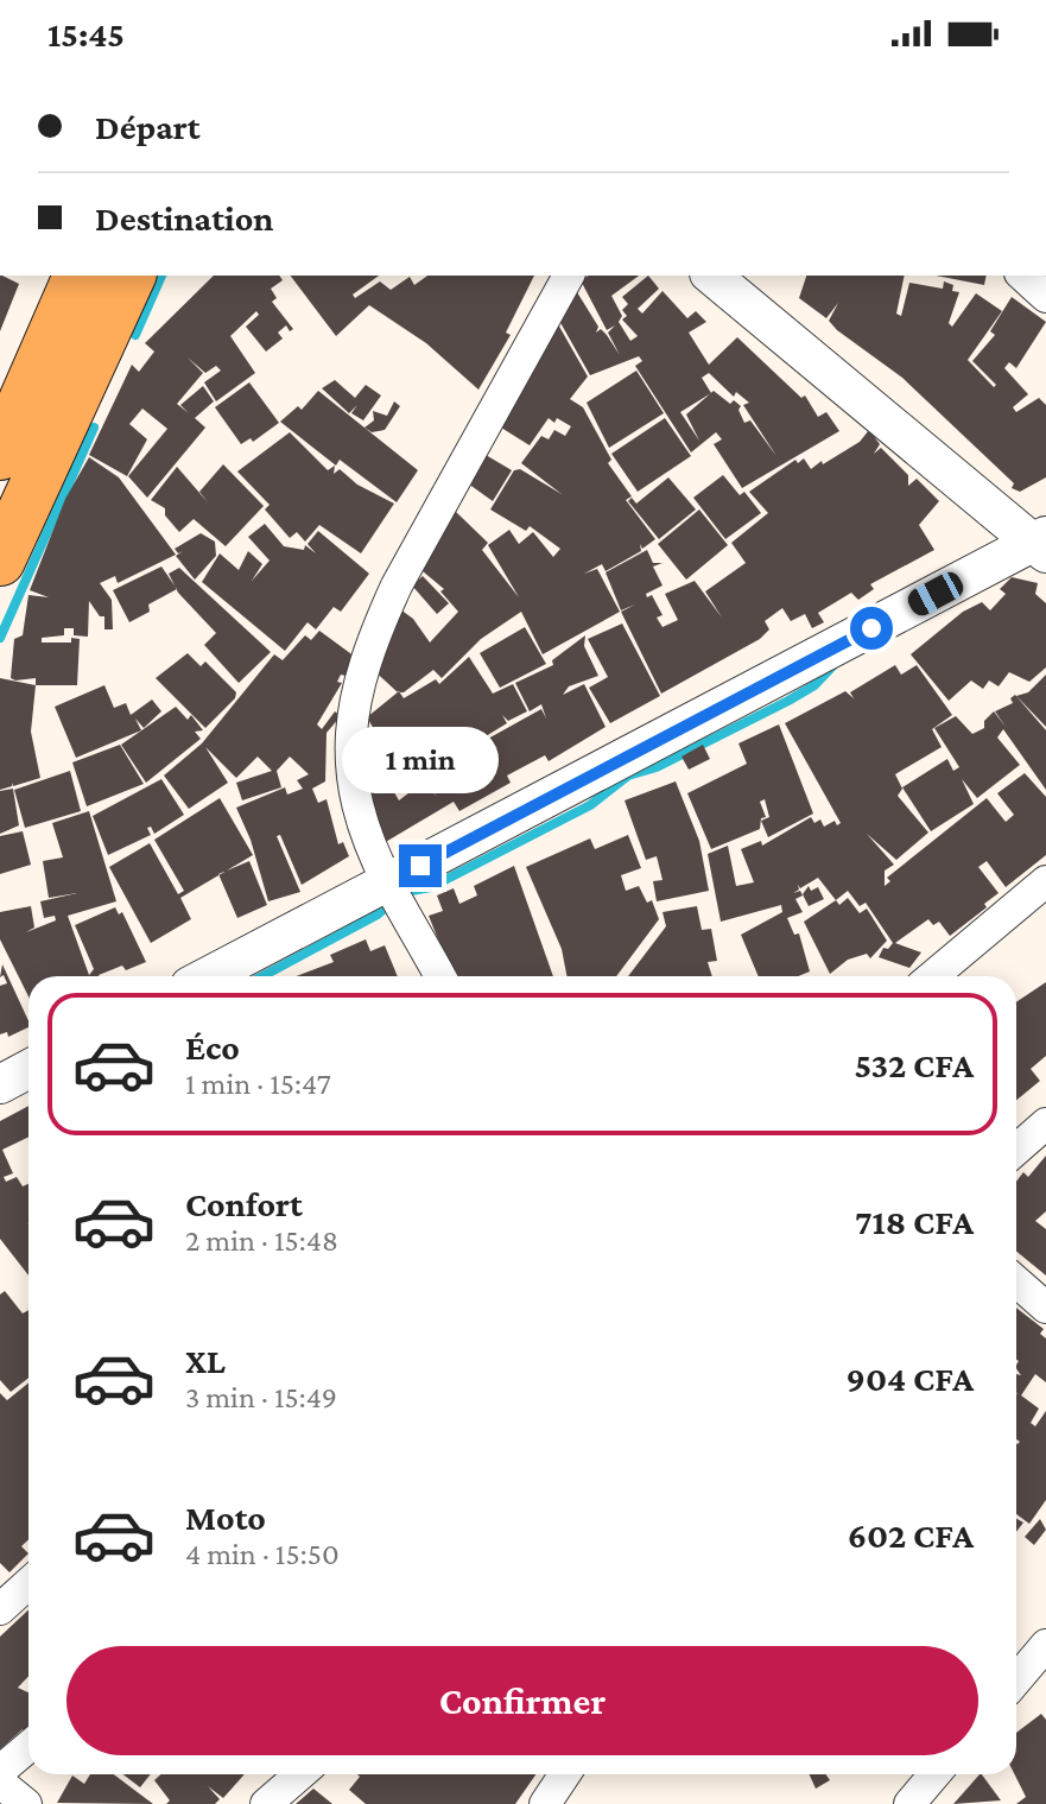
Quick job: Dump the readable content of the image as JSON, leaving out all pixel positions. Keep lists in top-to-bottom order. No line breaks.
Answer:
{"page":{"status":"15:45","banner":["Départ","Destination"],"bubble":"1 min","list":[{"name":"Éco","note":"1 min · 15:47","value":"532 CFA"},{"name":"Confort","note":"2 min · 15:48","value":"718 CFA"},{"name":"XL","note":"3 min · 15:49","value":"904 CFA"},{"name":"Moto","note":"4 min · 15:50","value":"602 CFA"}],"buttons":"Confirmer"}}
